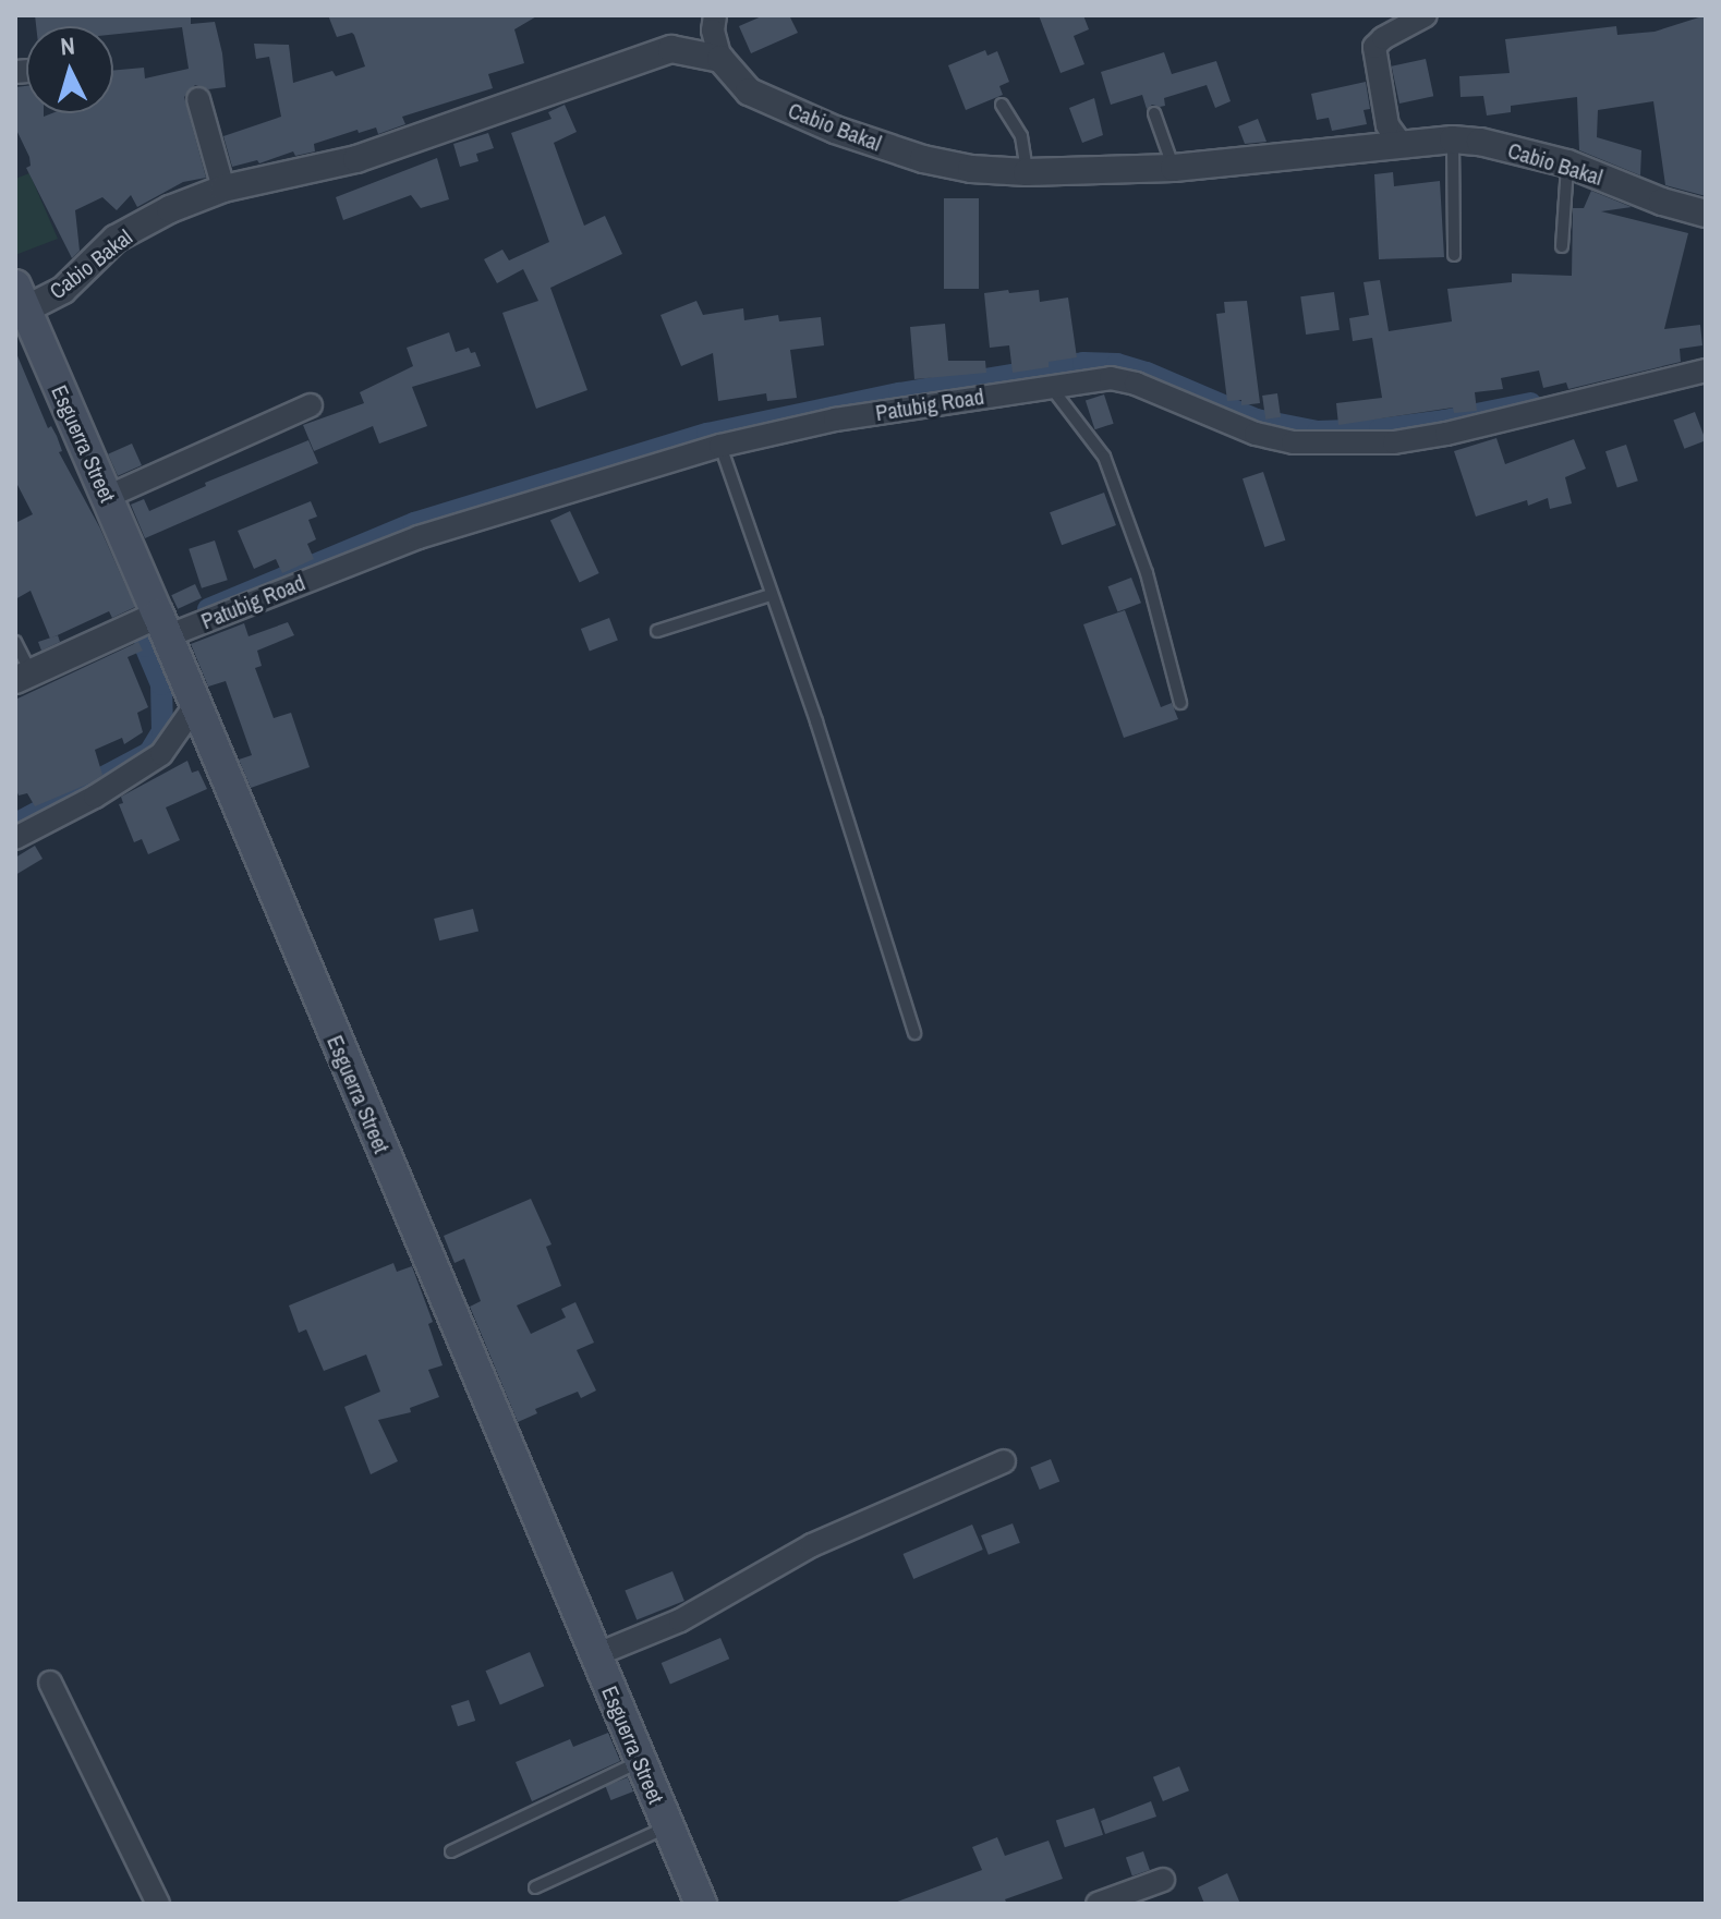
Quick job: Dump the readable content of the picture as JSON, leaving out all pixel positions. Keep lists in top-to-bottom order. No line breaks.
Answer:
{"streets":{"main road":["Esguerra Street"],"street":["Cabio Bakal","Patubig Road"]},"crossings":[["Cabio Bakal","Esguerra Street"],["Patubig Road","Esguerra Street"]],"north":"top"}
